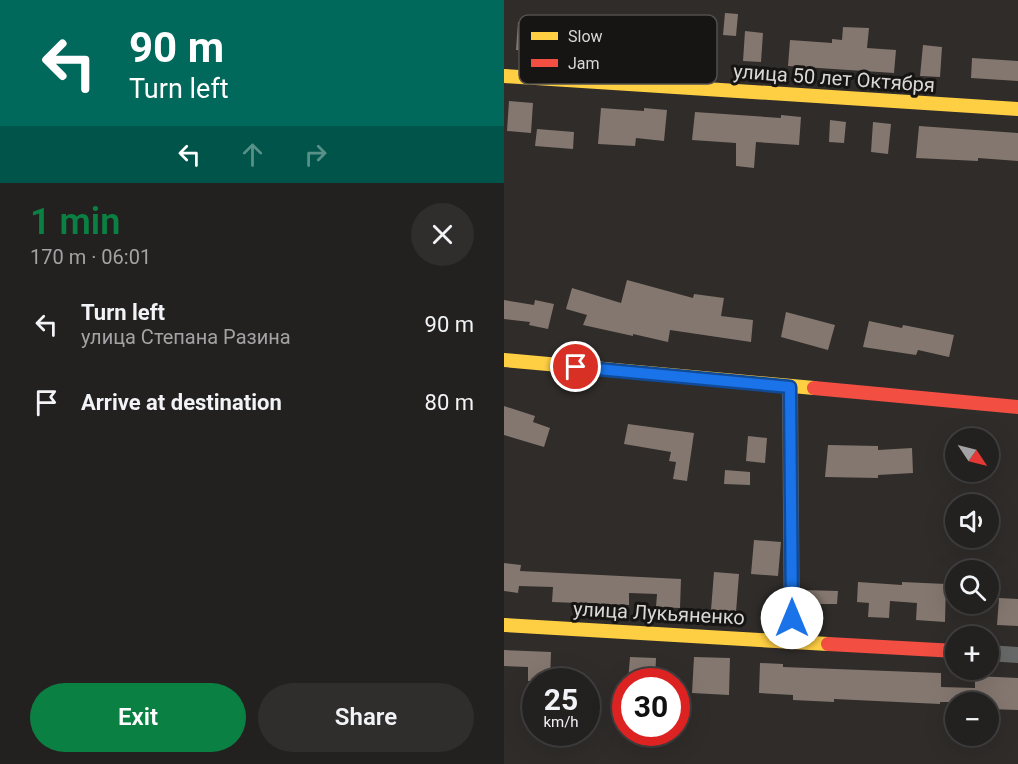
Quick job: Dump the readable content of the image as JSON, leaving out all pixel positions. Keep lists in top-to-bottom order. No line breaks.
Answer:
{"streets":{"street":["улица 50 лет Октября","улица Лукьяненко"]},"legend":["Slow","Jam"],"north":"bottom right","page":{"turn":["90 m","Turn left"],"heading":["1 min","170 m · 06:01"],"list":[{"name":"Turn left","note":"улица Степана Разина","value":"90 m"},{"name":"Arrive at destination","value":"80 m"}],"map_buttons":["+","−"],"speed":"25 km/h","limit":"30","buttons":["Exit","Share"]}}
